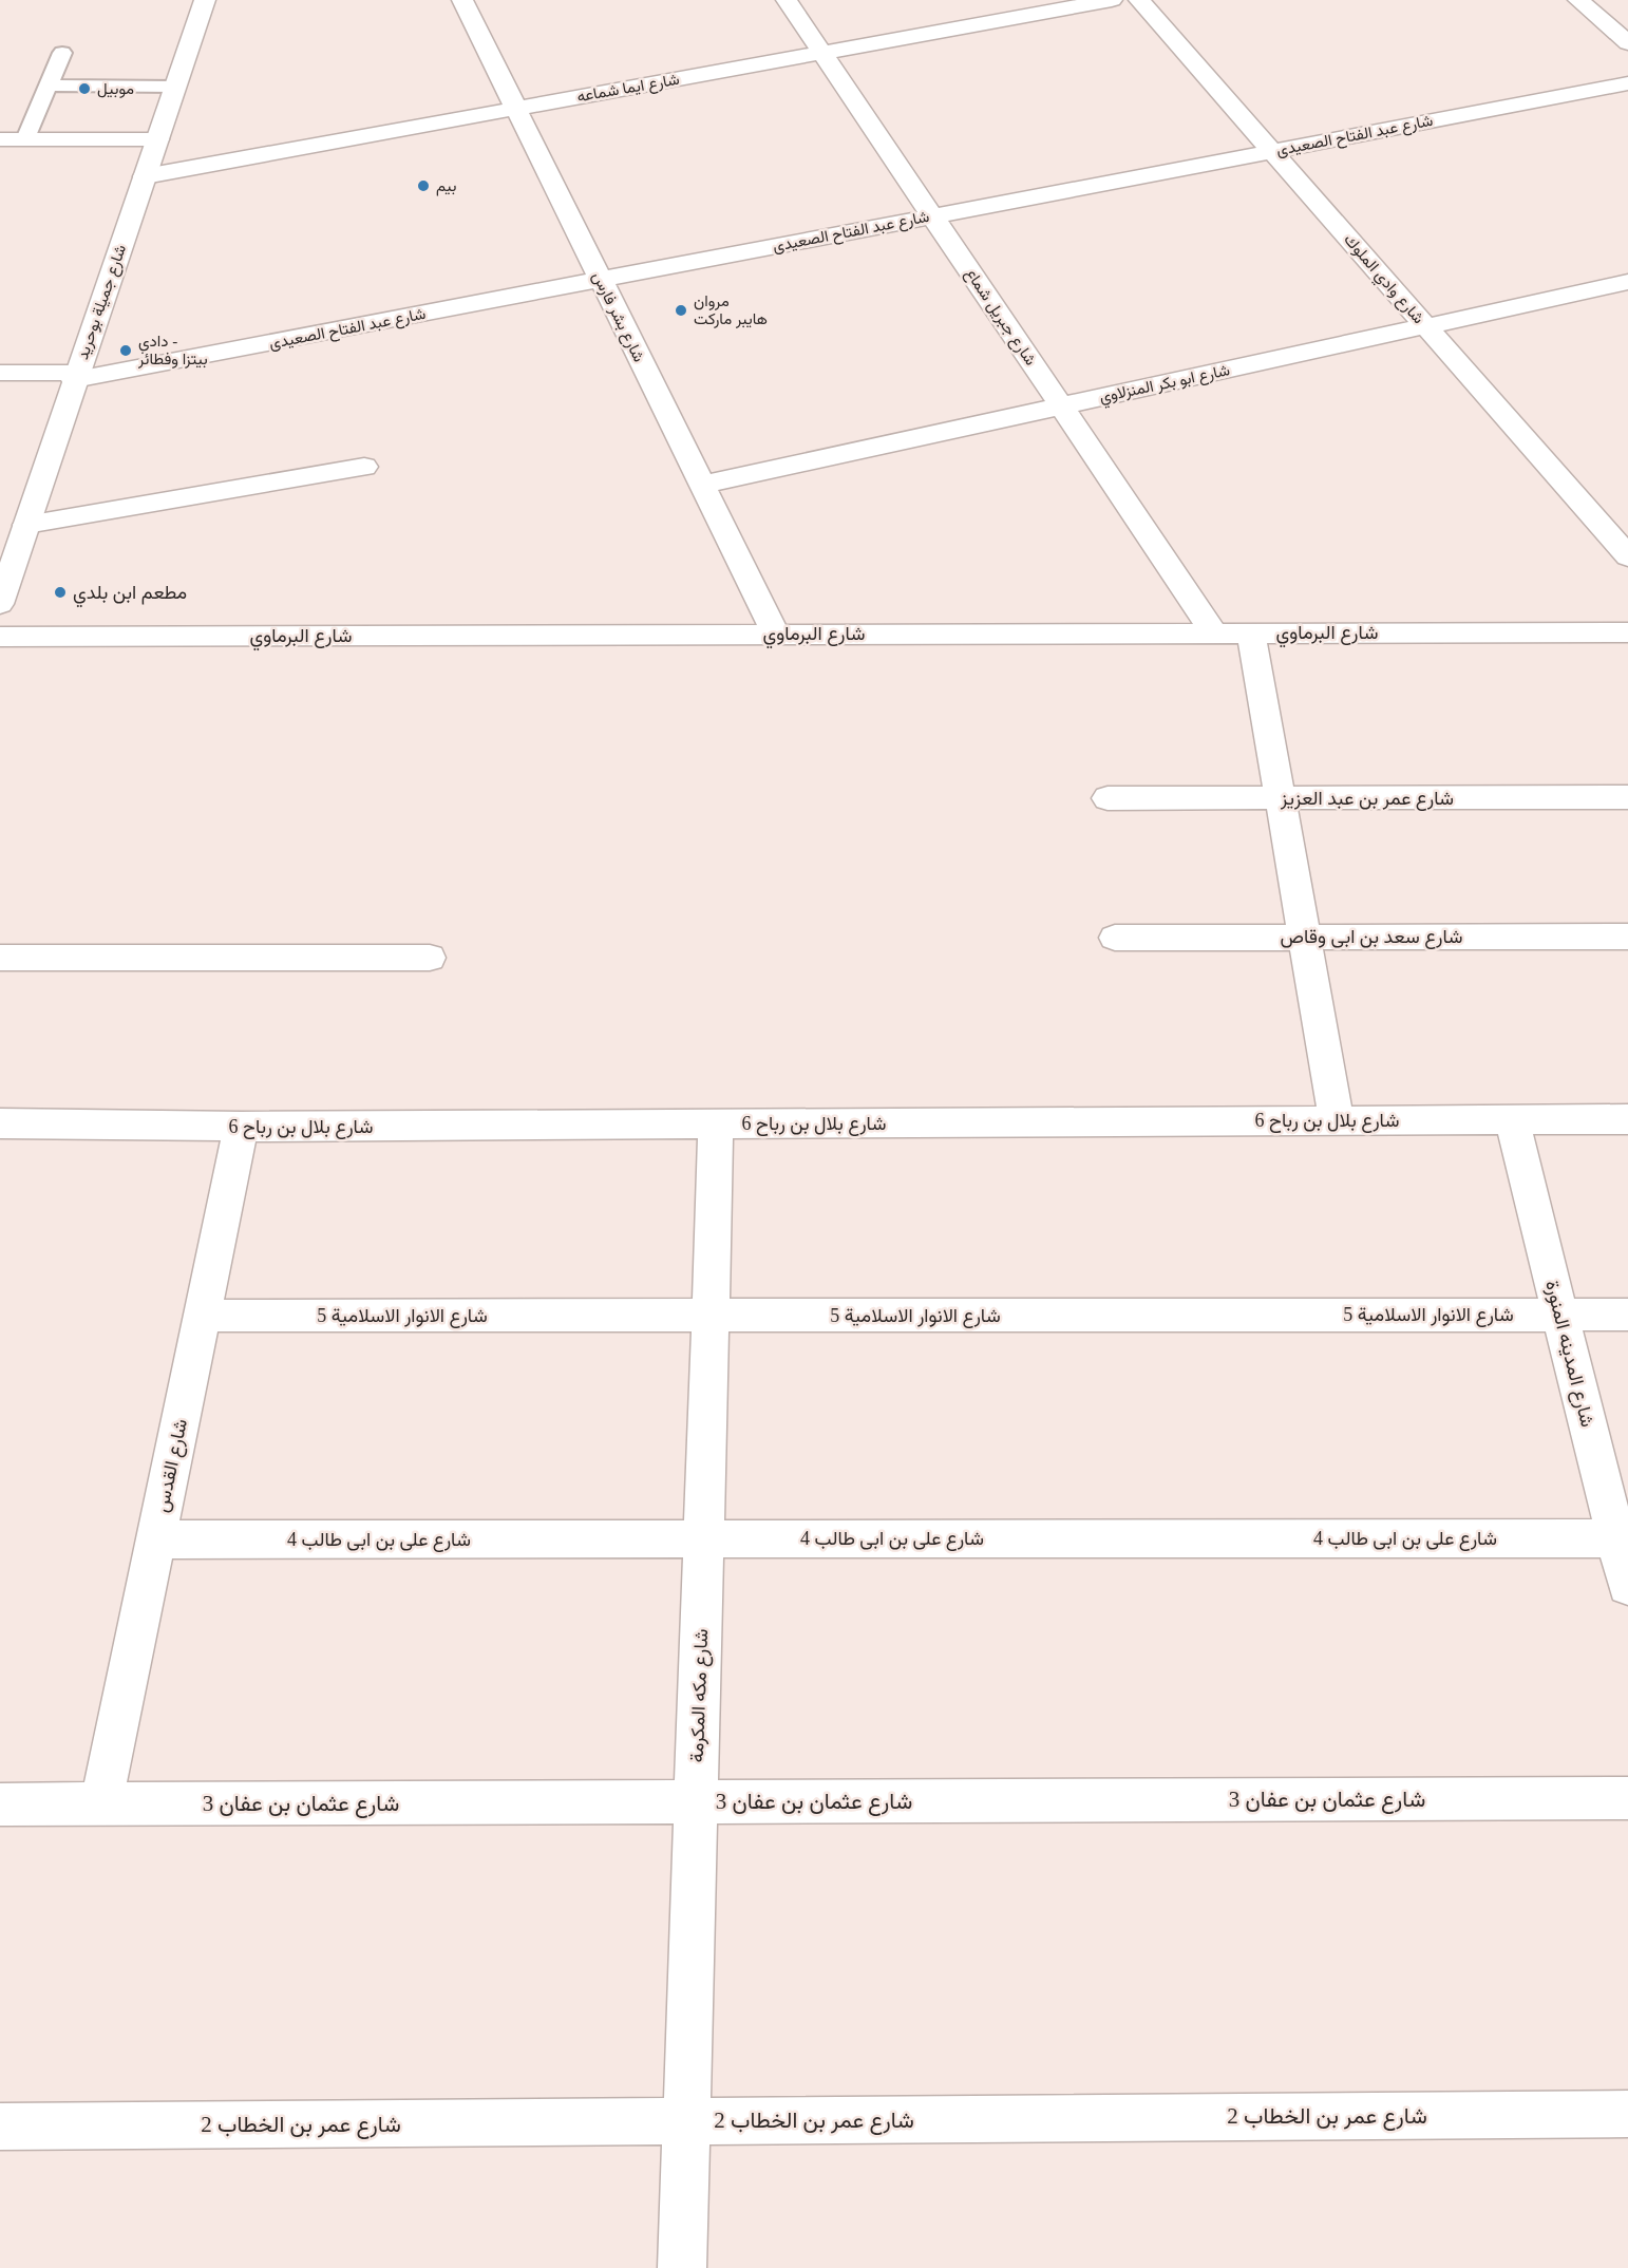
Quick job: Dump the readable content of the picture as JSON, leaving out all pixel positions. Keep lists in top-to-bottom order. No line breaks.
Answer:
{"streets":{"street":["شارع ايما شماعه","شارع عبد الفتاح الصعيدى","شارع وادي الملوك","شارع جميلة بوحريد","شارع بشر فارس","شارع جبريل شماع","شارع ابو بكر المنزلاوي","شارع البرماوي","شارع عمر بن عبد العزيز","شارع سعد بن ابى وقاص","شارع بلال بن رباح 6","شارع الانوار الاسلامية 5","شارع المدينه المنورة","شارع القدس","شارع على بن ابى طالب 4","شارع مكه المكرمة","شارع عثمان بن عفان 3","شارع عمر بن الخطاب 2"]},"crossings":[["شارع ايما شماعه","شارع جميلة بوحريد"],["شارع ايما شماعه","شارع بشر فارس"],["شارع ايما شماعه","شارع جبريل شماع"],["شارع عبد الفتاح الصعيدى","شارع وادي الملوك"],["شارع عبد الفتاح الصعيدى","شارع جميلة بوحريد"],["شارع عبد الفتاح الصعيدى","شارع بشر فارس"],["شارع عبد الفتاح الصعيدى","شارع جبريل شماع"],["شارع وادي الملوك","شارع ابو بكر المنزلاوي"],["شارع بشر فارس","شارع ابو بكر المنزلاوي"],["شارع بشر فارس","شارع البرماوي"],["شارع جبريل شماع","شارع ابو بكر المنزلاوي"],["شارع جبريل شماع","شارع البرماوي"],["شارع بلال بن رباح 6","شارع المدينه المنورة"],["شارع بلال بن رباح 6","شارع القدس"],["شارع بلال بن رباح 6","شارع مكه المكرمة"],["شارع الانوار الاسلامية 5","شارع المدينه المنورة"],["شارع الانوار الاسلامية 5","شارع القدس"],["شارع الانوار الاسلامية 5","شارع مكه المكرمة"],["شارع المدينه المنورة","شارع على بن ابى طالب 4"],["شارع القدس","شارع على بن ابى طالب 4"],["شارع القدس","شارع عثمان بن عفان 3"],["شارع على بن ابى طالب 4","شارع مكه المكرمة"],["شارع مكه المكرمة","شارع عثمان بن عفان 3"],["شارع مكه المكرمة","شارع عمر بن الخطاب 2"]],"places":["موبيل","بيم","مروان هايبر ماركت","دادي - بيتزا وفطائر","مطعم ابن بلدي"]}
